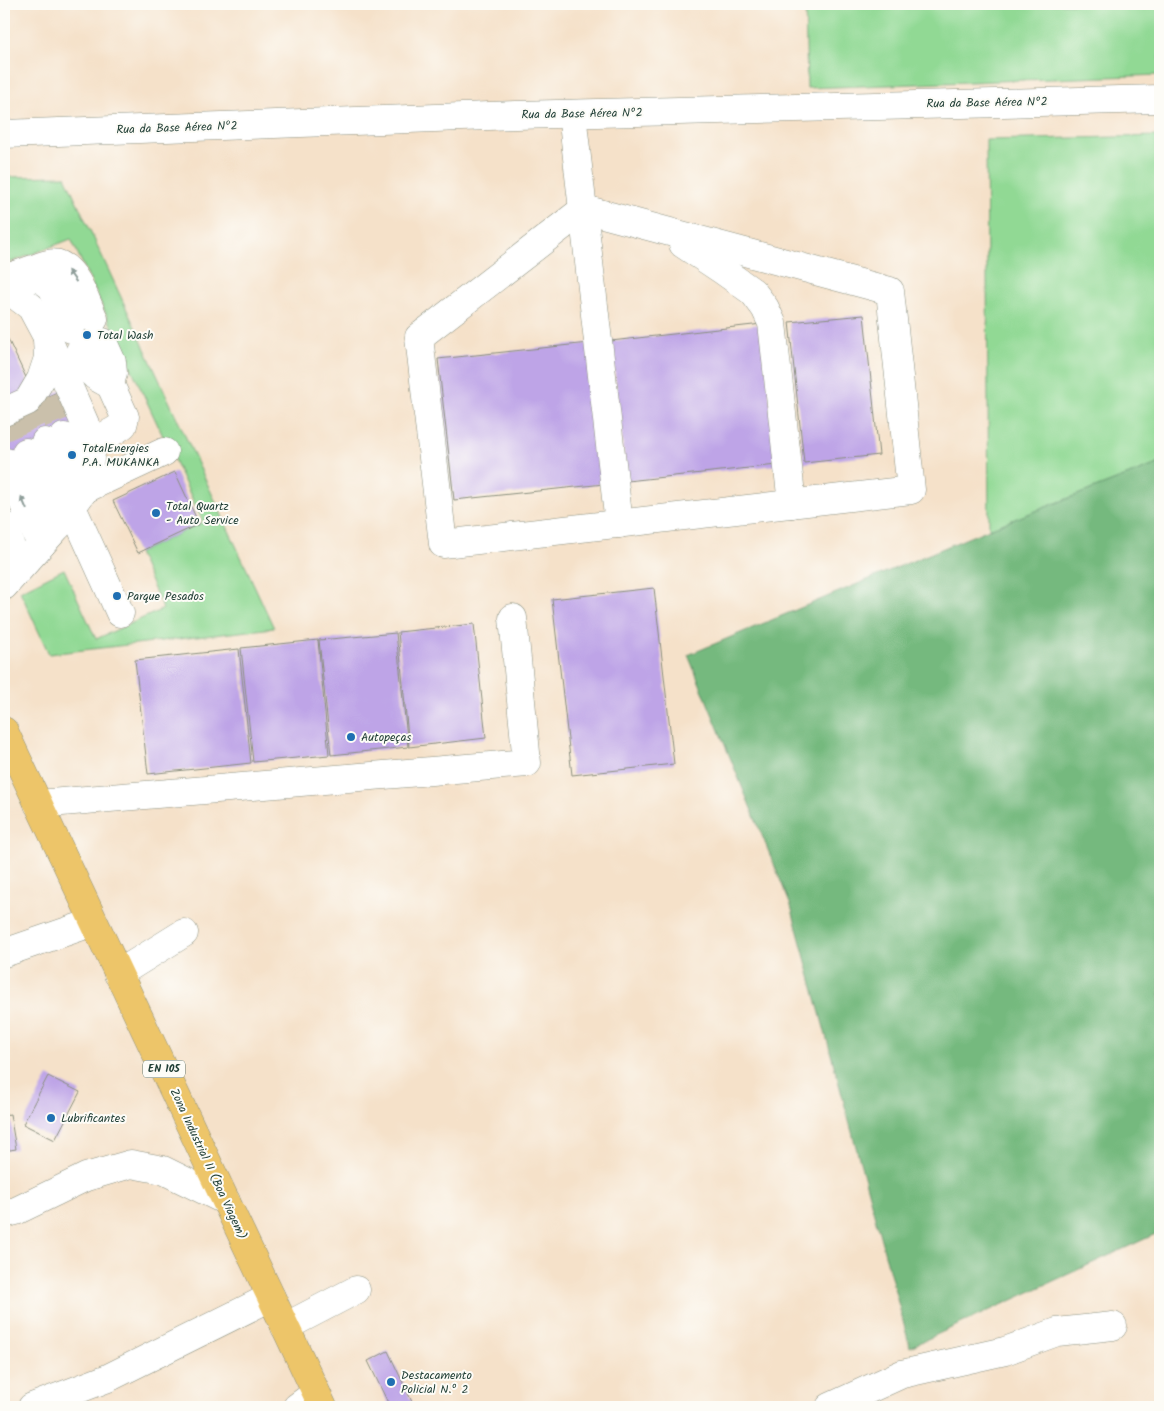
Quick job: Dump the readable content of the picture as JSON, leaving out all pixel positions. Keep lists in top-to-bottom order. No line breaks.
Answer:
{"streets":{"main road":["EN 105","Zona Industrial II (Boa Viagem)"],"street":["Rua da Base Aérea Nº2"]},"places":["Total Wash","TotalEnergies P.A. MUKANKA","Total Quartz - Auto Service","Parque Pesados","Autopeças","Lubrificantes","Destacamento Policial N.º 2"]}
